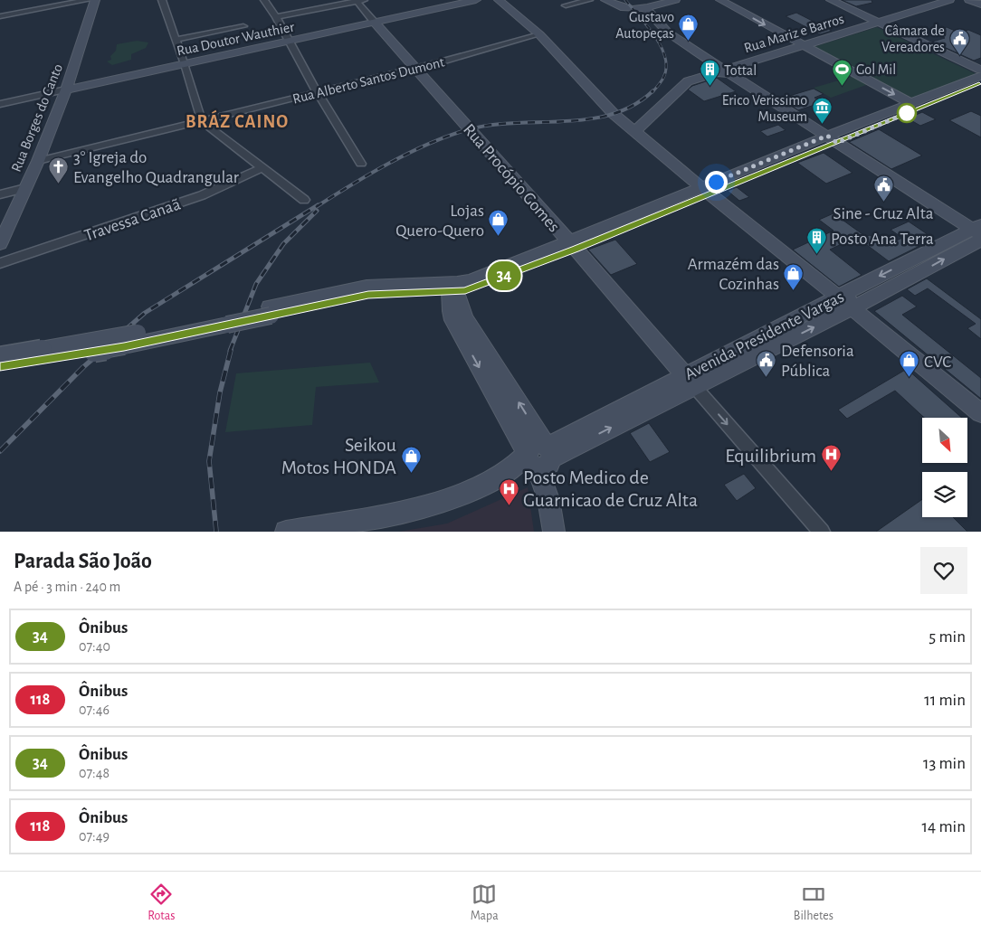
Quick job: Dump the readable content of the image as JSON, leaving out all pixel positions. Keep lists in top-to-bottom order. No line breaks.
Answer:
{"streets":{"main road":["Rua Mariz e Barros","Rua Doutor Wauthier","Rua Borges do Canto","Rua Procópio Gomes","Avenida Presidente Vargas"],"street":["Rua Alberto Santos Dumont","Travessa Canaã"]},"crossings":[["Rua Doutor Wauthier","Rua Borges do Canto"],["Rua Doutor Wauthier","Rua Procópio Gomes"],["Rua Alberto Santos Dumont","Rua Borges do Canto"],["Rua Alberto Santos Dumont","Rua Procópio Gomes"],["Rua Procópio Gomes","Avenida Presidente Vargas"]],"districts":["BRÁZ CAINO"],"places":{"shop":["Gustavo Autopeças","Lojas Quero-Quero","Armazém das Cozinhas","CVC","Seikou Motos HONDA"],"public building":["Câmara de Vereadores","Sine - Cruz Alta","Defensoria Pública"],"sports":["Gol Mil"],"building":["Tottal","Posto Ana Terra"],"museum":["Erico Verissimo Museum"],"church":["3° Igreja do Evangelho Quadrangular"],"hospital":["Equilibrium","Posto Medico de Guarnicao de Cruz Alta"]},"lines":["bus line 34"],"north":"bottom right","page":{"on_map":"34","heading":["Parada São João","A pé · 3 min · 240 m"],"list":[{"mark":"34","name":"Ônibus","note":"07:40","value":"5 min"},{"mark":"118","name":"Ônibus","note":"07:46","value":"11 min"},{"mark":"34","name":"Ônibus","note":"07:48","value":"13 min"},{"mark":"118","name":"Ônibus","note":"07:49","value":"14 min"}],"tabs":["Rotas","Mapa","Bilhetes"]}}
